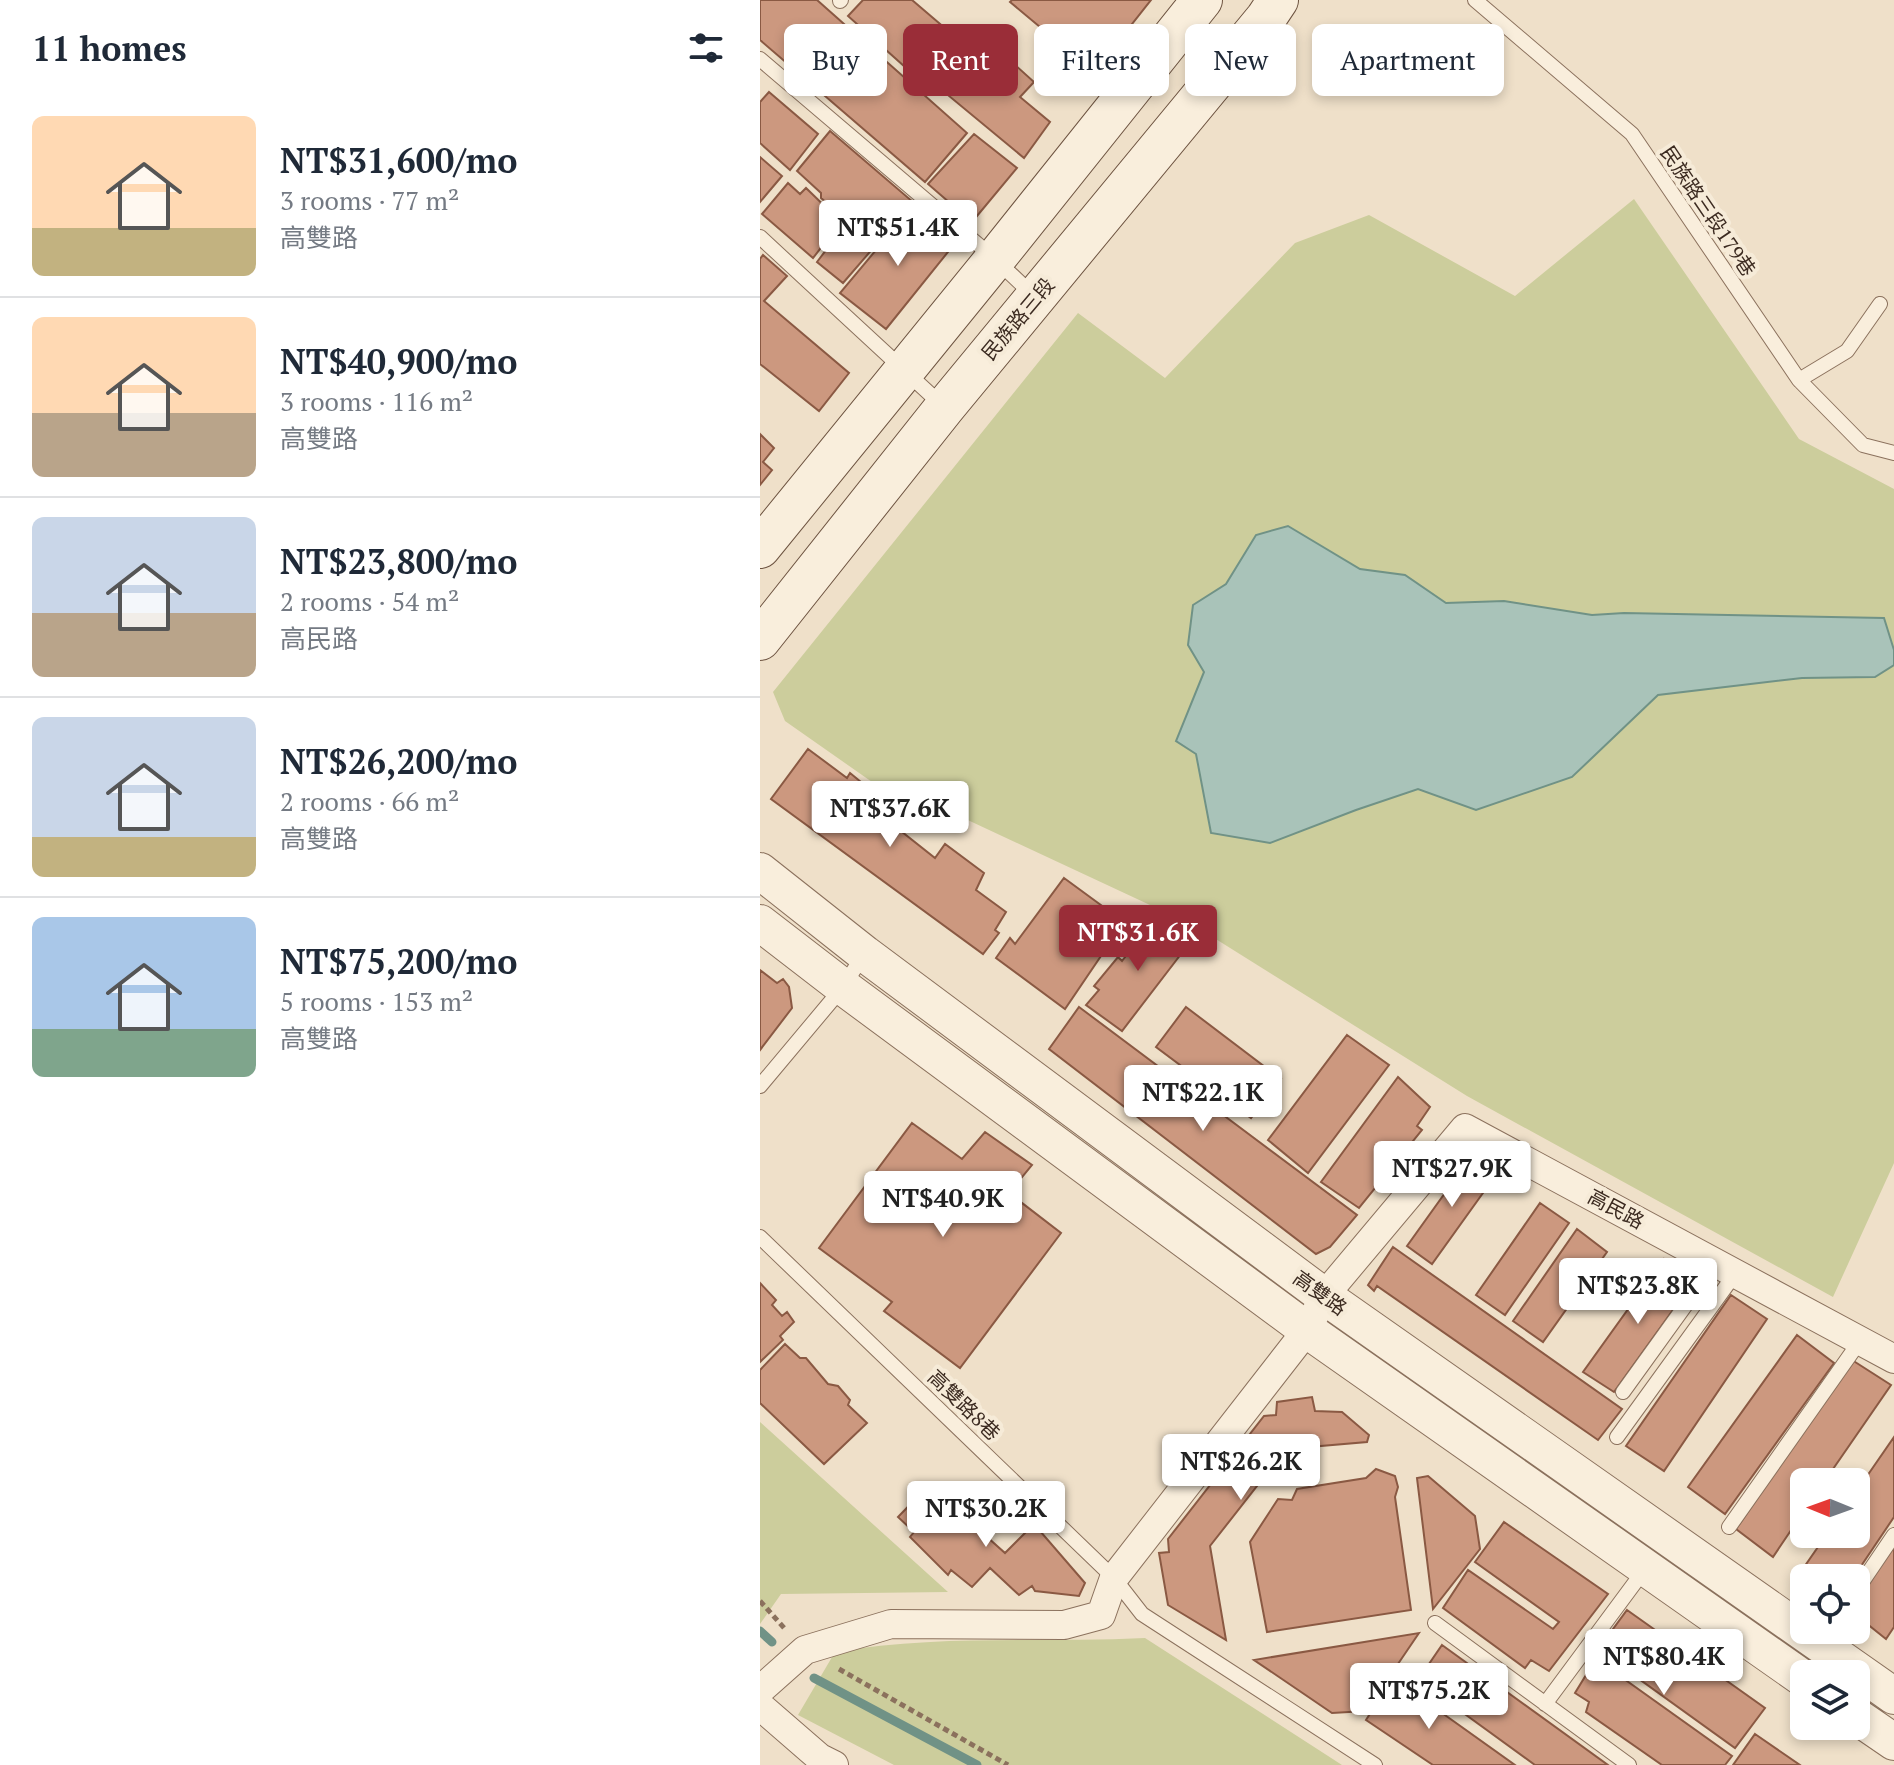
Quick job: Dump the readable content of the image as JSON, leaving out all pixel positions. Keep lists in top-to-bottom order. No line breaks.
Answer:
{"streets":{"main road":["民族路三段"],"street":["高民路","高雙路"],"lane":["民族路三段179巷","高雙路8巷"]},"crossings":[["高民路","高雙路"]],"north":"left","page":{"heading":"11 homes","chip":["Buy","Rent","Filters","New","Apartment"],"list":[{"name":"NT$31,600/mo","note":"3 rooms · 77 m² · 高雙路"},{"name":"NT$40,900/mo","note":"3 rooms · 116 m² · 高雙路"},{"name":"NT$23,800/mo","note":"2 rooms · 54 m² · 高民路"},{"name":"NT$26,200/mo","note":"2 rooms · 66 m² · 高雙路"},{"name":"NT$75,200/mo","note":"5 rooms · 153 m² · 高雙路"}],"price":["NT$51.4K","NT$37.6K","NT$31.6K","NT$22.1K","NT$27.9K","NT$40.9K","NT$23.8K","NT$26.2K","NT$30.2K","NT$80.4K","NT$75.2K"]}}
